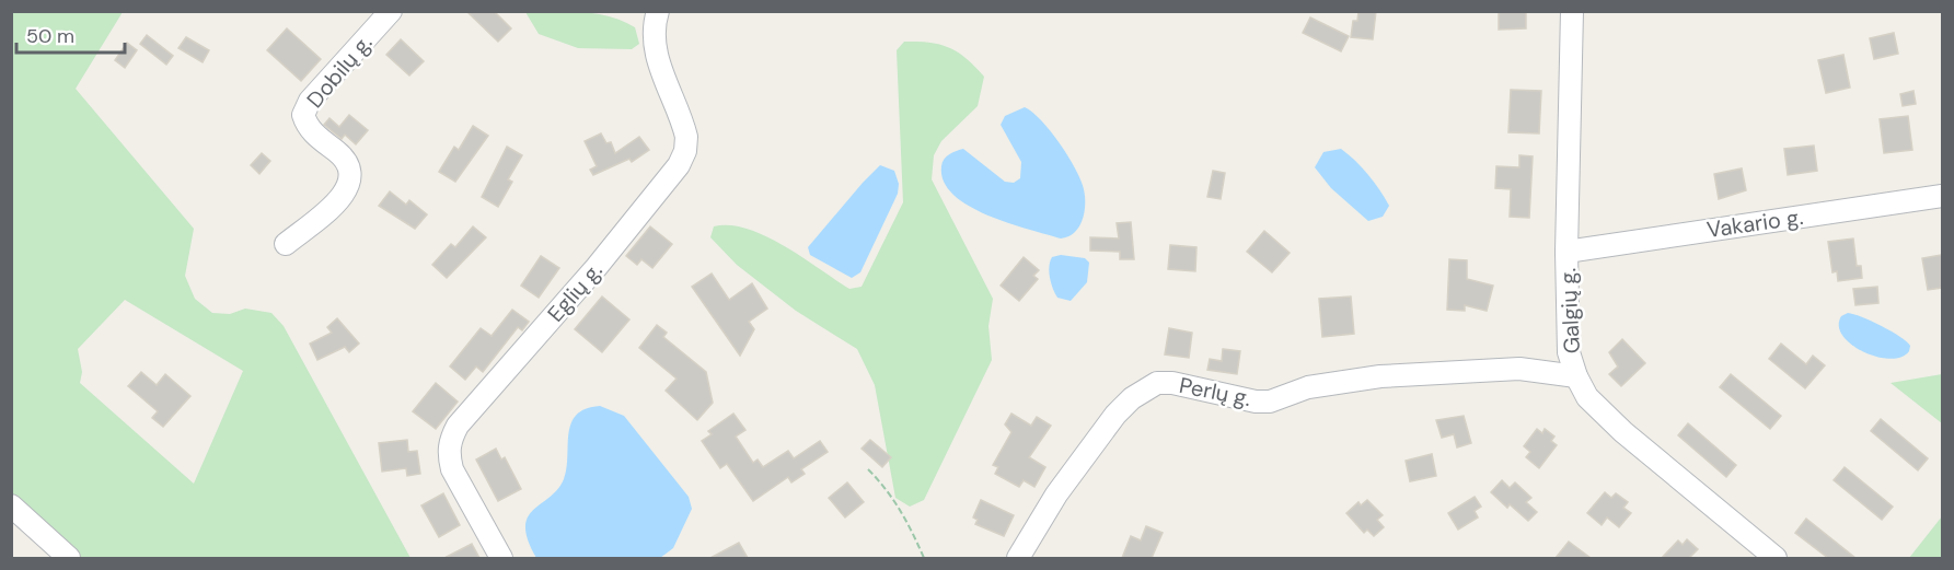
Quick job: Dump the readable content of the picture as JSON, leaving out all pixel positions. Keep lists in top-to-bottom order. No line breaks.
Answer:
{"streets":{"street":["Dobilų g.","Vakario g.","Eglių g.","Galgių g.","Perlų g."]},"crossings":[["Vakario g.","Galgių g."],["Galgių g.","Perlų g."]],"scale_bar":"50 m"}
